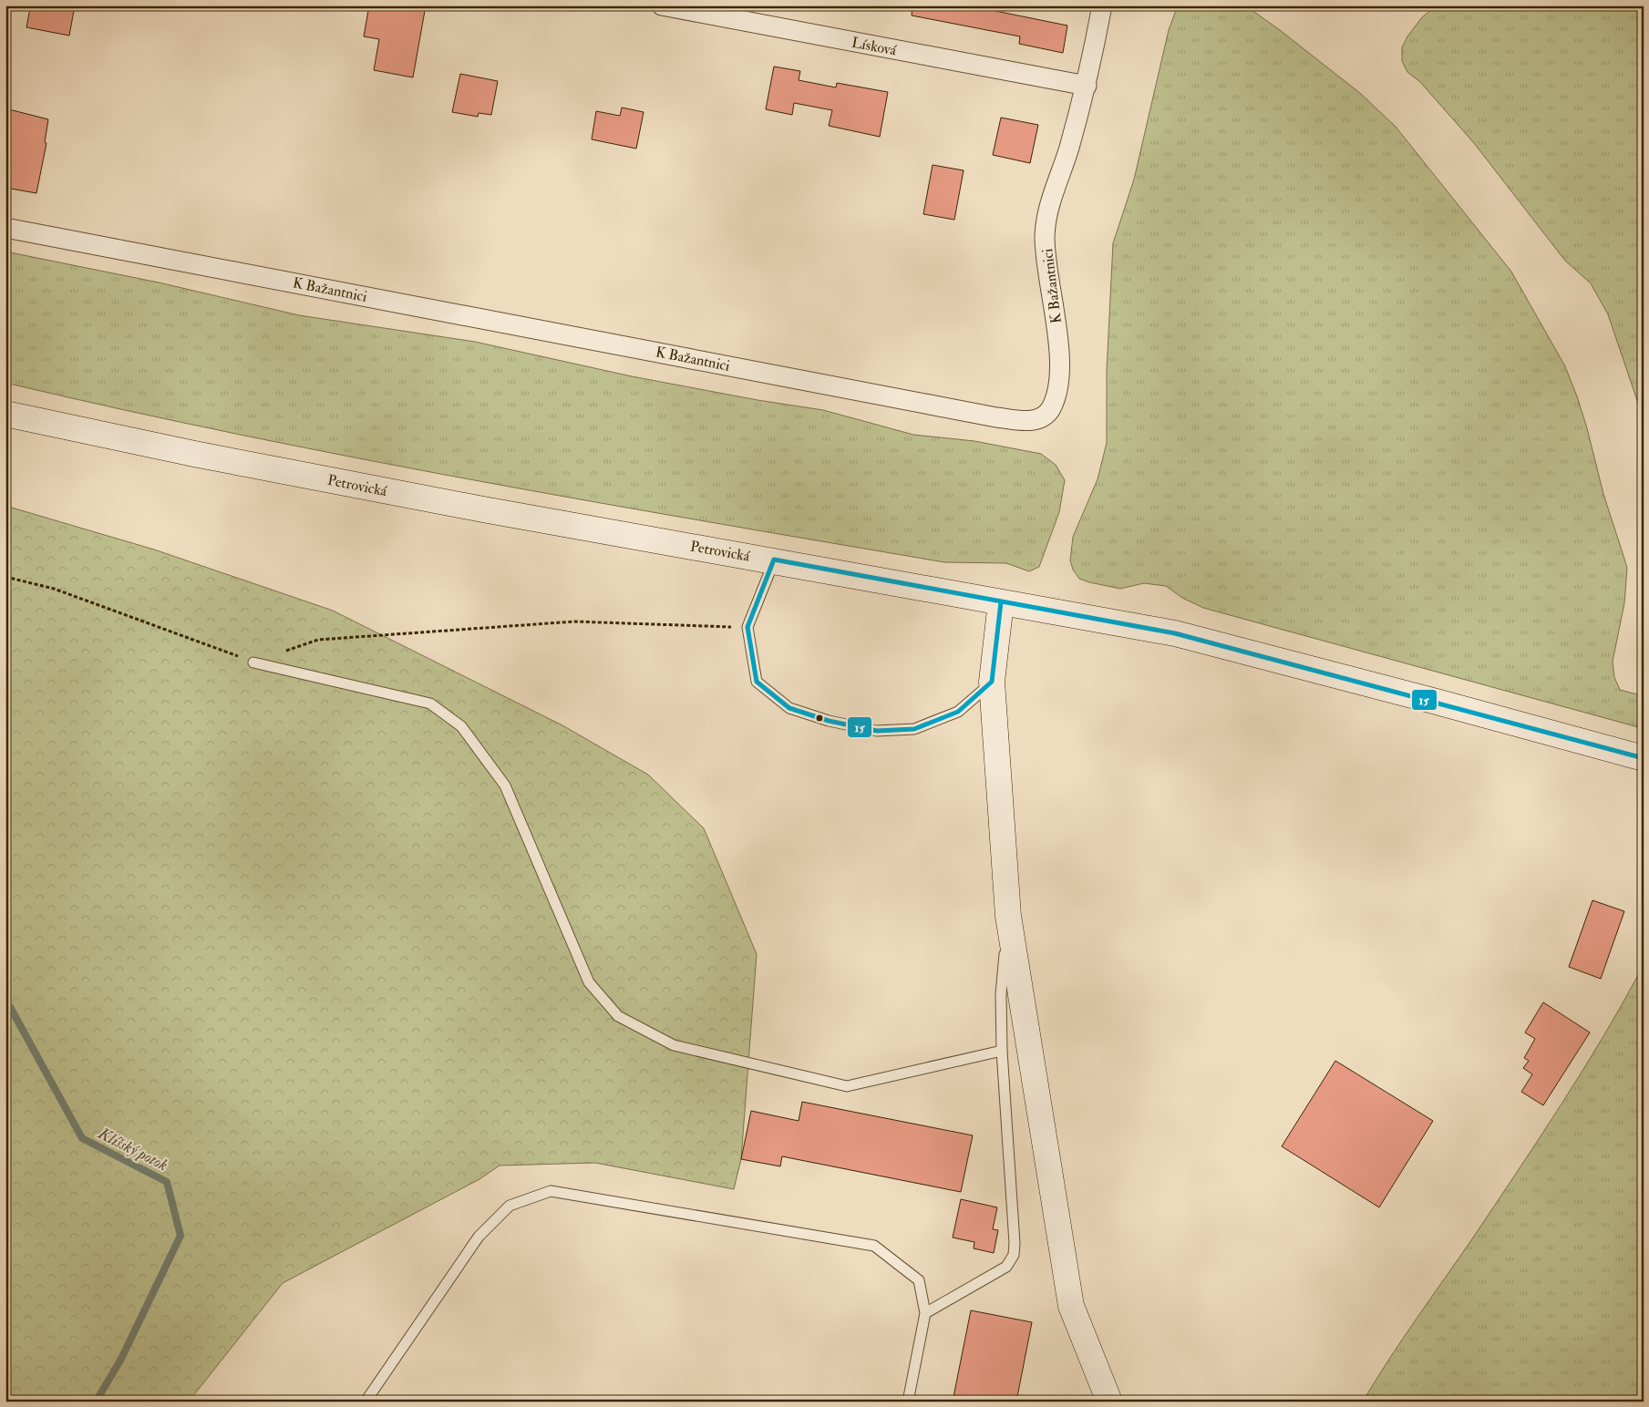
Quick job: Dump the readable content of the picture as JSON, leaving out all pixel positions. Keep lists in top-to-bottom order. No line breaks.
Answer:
{"streets":{"main road":["Petrovická"],"street":["Lísková","K Bažantnici"]},"crossings":[["Lísková","K Bažantnici"]],"water":["Klíšský potok"],"lines":["transit line 15"]}
